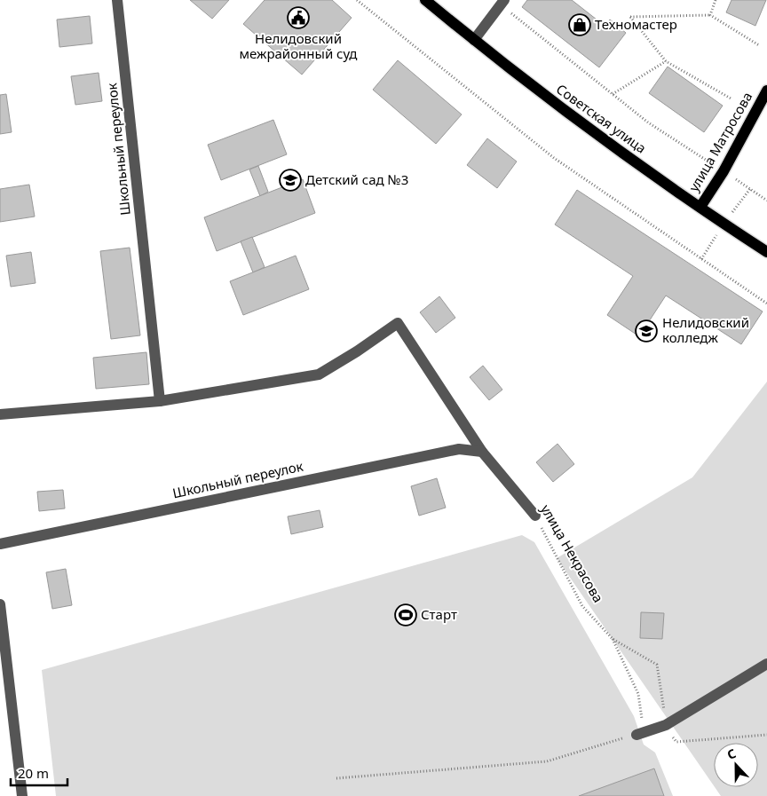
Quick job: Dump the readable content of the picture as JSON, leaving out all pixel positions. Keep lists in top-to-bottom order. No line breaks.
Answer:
{"streets":{"main road":["Советская улица","улица Матросова"],"street":["Школьный переулок","улица Некрасова"]},"crossings":[["Советская улица","улица Матросова"],["Школьный переулок","улица Некрасова"]],"places":{"public building":["Нелидовский межрайонный суд"],"shop":["Техномастер"],"school or university":["Детский сад №3","Нелидовский колледж"],"sports":["Старт"]},"scale_bar":"20 m","north":"top"}
